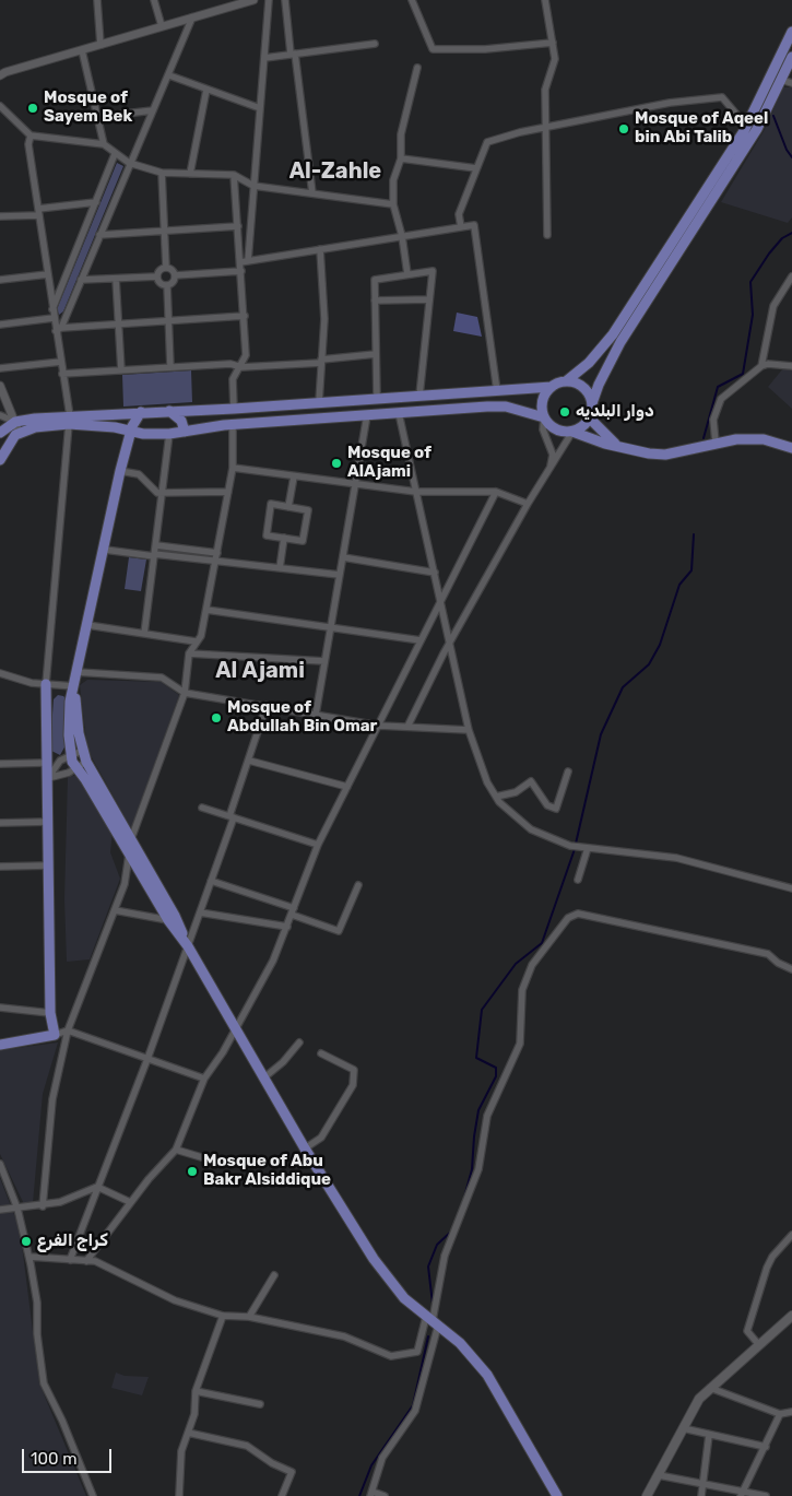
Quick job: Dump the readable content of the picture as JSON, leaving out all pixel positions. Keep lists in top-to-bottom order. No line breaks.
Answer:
{"districts":["Al-Zahle","Al Ajami"],"places":["Mosque of Sayem Bek","Mosque of Aqeel bin Abi Talib","دوار البلديه","Mosque of AlAjami","Mosque of Abdullah Bin Omar","Mosque of Abu Bakr Alsiddique","كراج الفرع"],"scale_bar":"100 m"}
